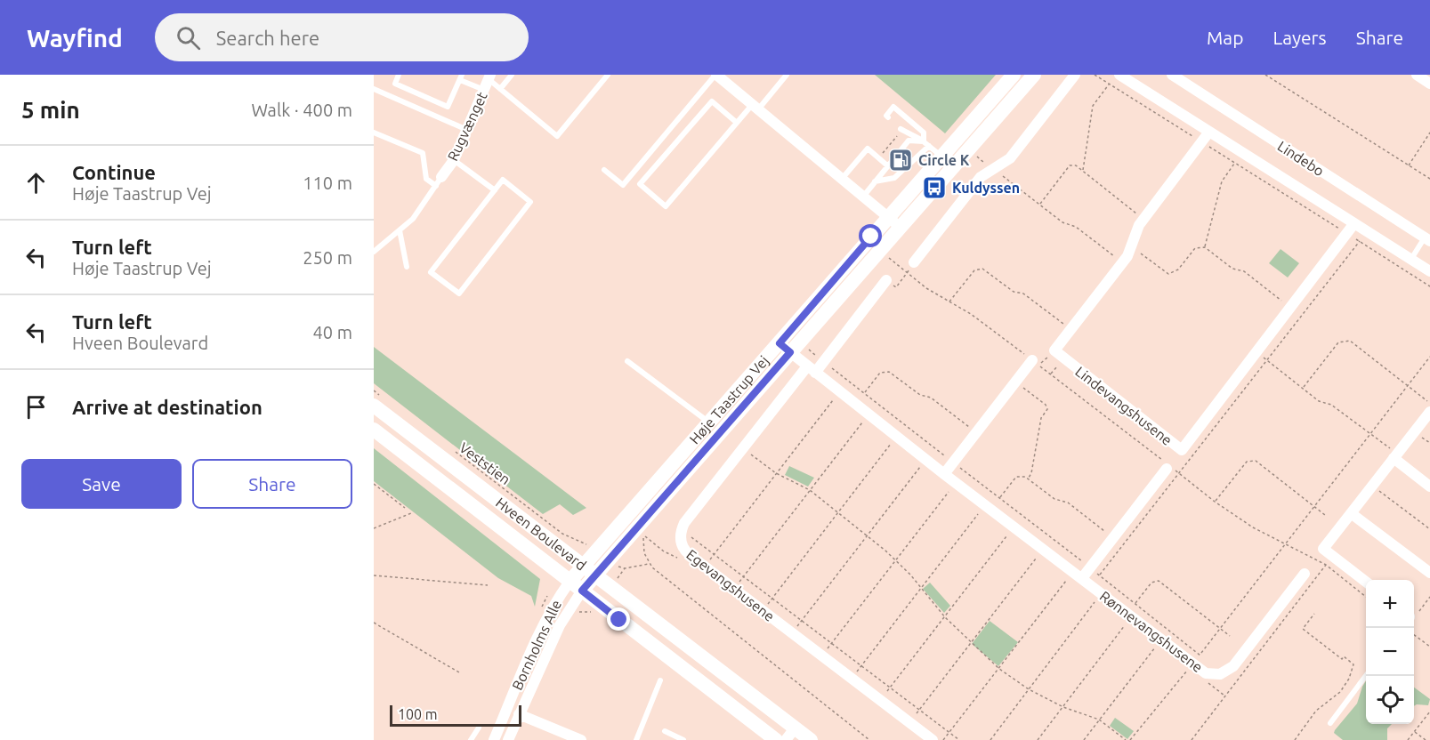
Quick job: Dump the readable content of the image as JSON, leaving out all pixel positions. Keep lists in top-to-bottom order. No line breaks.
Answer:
{"streets":{"street":["Rugvænget","Lindebo","Høje Taastrup Vej","Lindevangshusene","Hveen Boulevard","Egevangshusene","Rønnevangshusene","Bornholms Alle"],"path":["Veststien"]},"crossings":[["Høje Taastrup Vej","Hveen Boulevard"],["Høje Taastrup Vej","Rønnevangshusene"],["Høje Taastrup Vej","Bornholms Alle"],["Hveen Boulevard","Bornholms Alle"],["Egevangshusene","Rønnevangshusene"]],"places":{"fuel station":["Circle K"],"bus stop":["Kuldyssen"]},"scale_bar":"100 m","page":{"header":"Wayfind","search":"Search here","nav":["Map","Layers","Share"],"heading":["5 min","Walk · 400 m"],"list":[["Continue","Høje Taastrup Vej","110 m"],["Turn left","Høje Taastrup Vej","250 m"],["Turn left","Hveen Boulevard","40 m"],"Arrive at destination"],"buttons":["Save","Share"],"map_buttons":["+","−"],"scale":"100 m"}}
